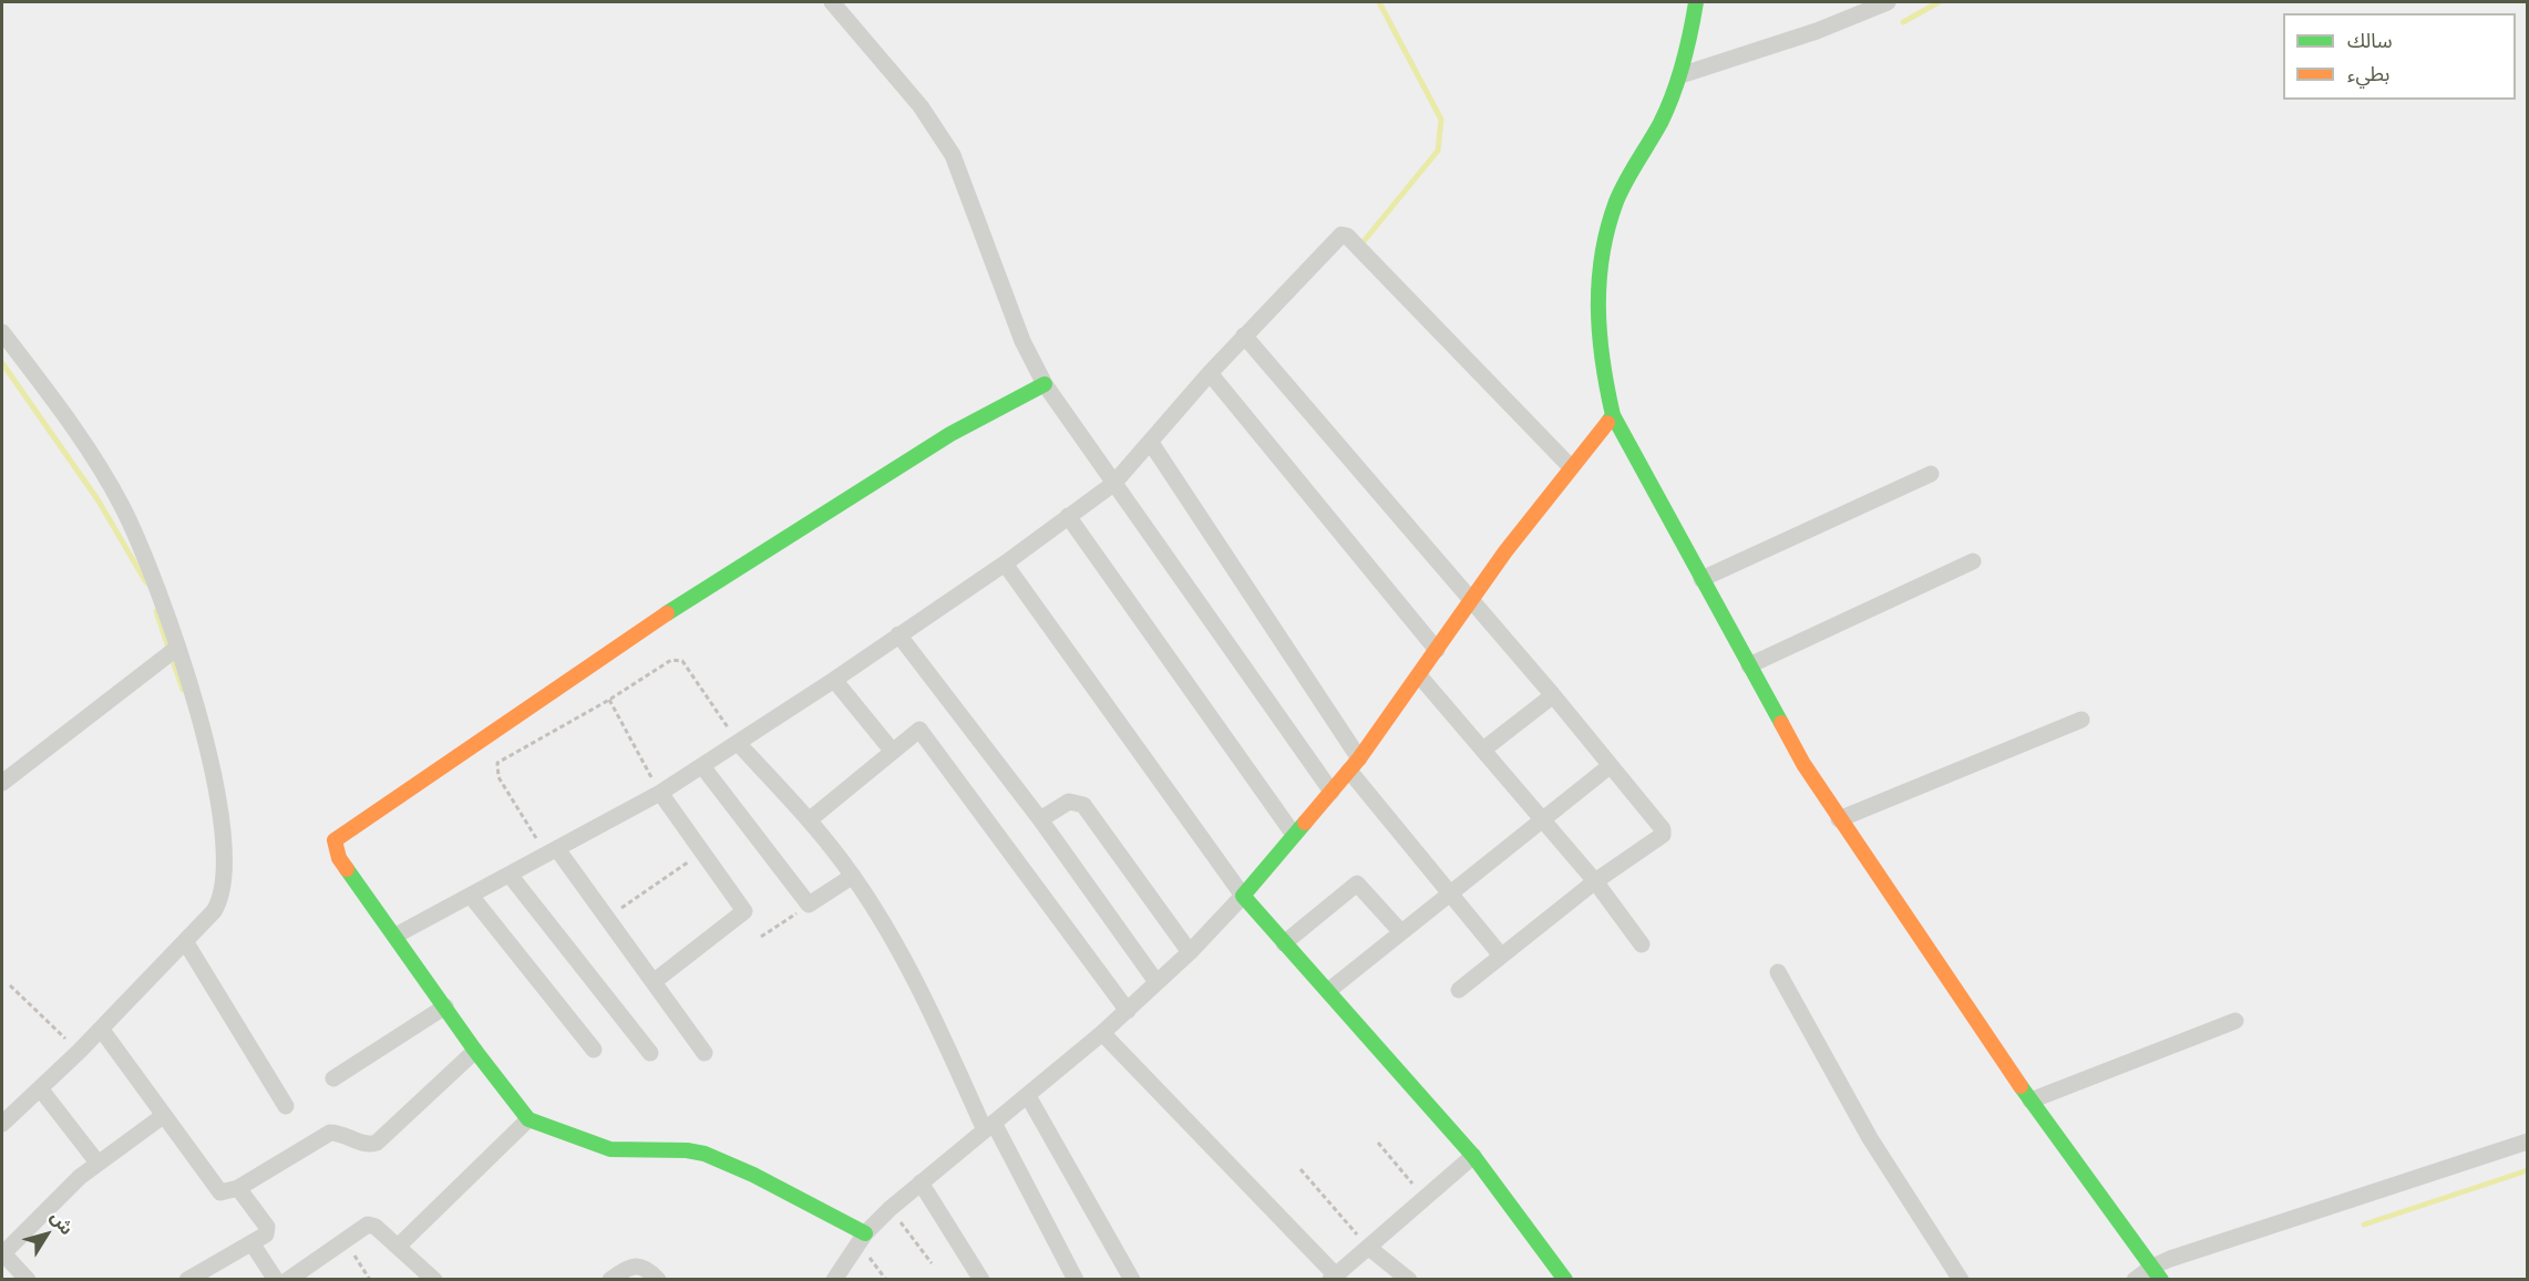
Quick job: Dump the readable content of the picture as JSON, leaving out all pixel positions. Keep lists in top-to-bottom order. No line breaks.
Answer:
{"legend":["سالك","بطيء"],"north":"top right"}
